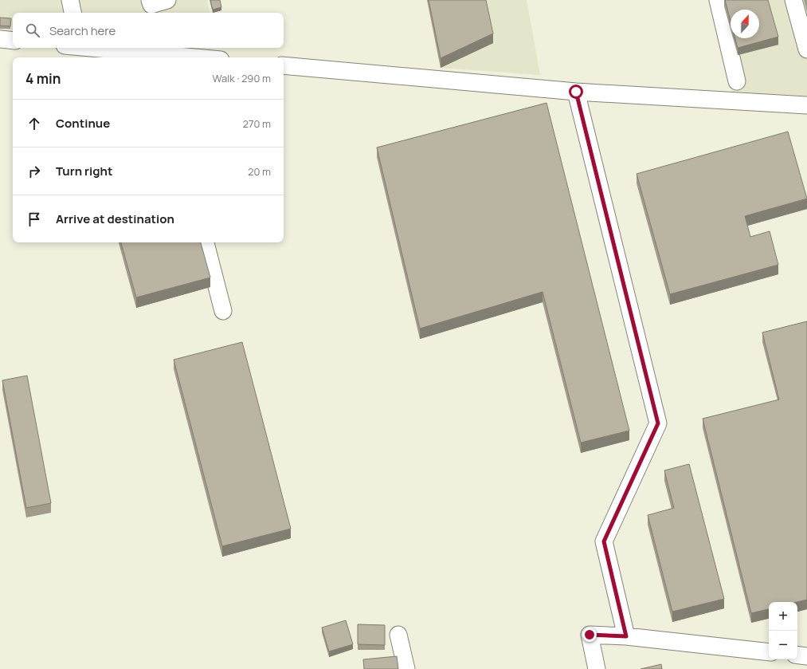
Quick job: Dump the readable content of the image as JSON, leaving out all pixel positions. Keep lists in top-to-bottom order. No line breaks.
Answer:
{"north":"top","page":{"search":"Search here","heading":["4 min","Walk · 290 m"],"list":[["Continue","270 m"],["Turn right","20 m"],"Arrive at destination"],"map_buttons":["+","−"]}}
